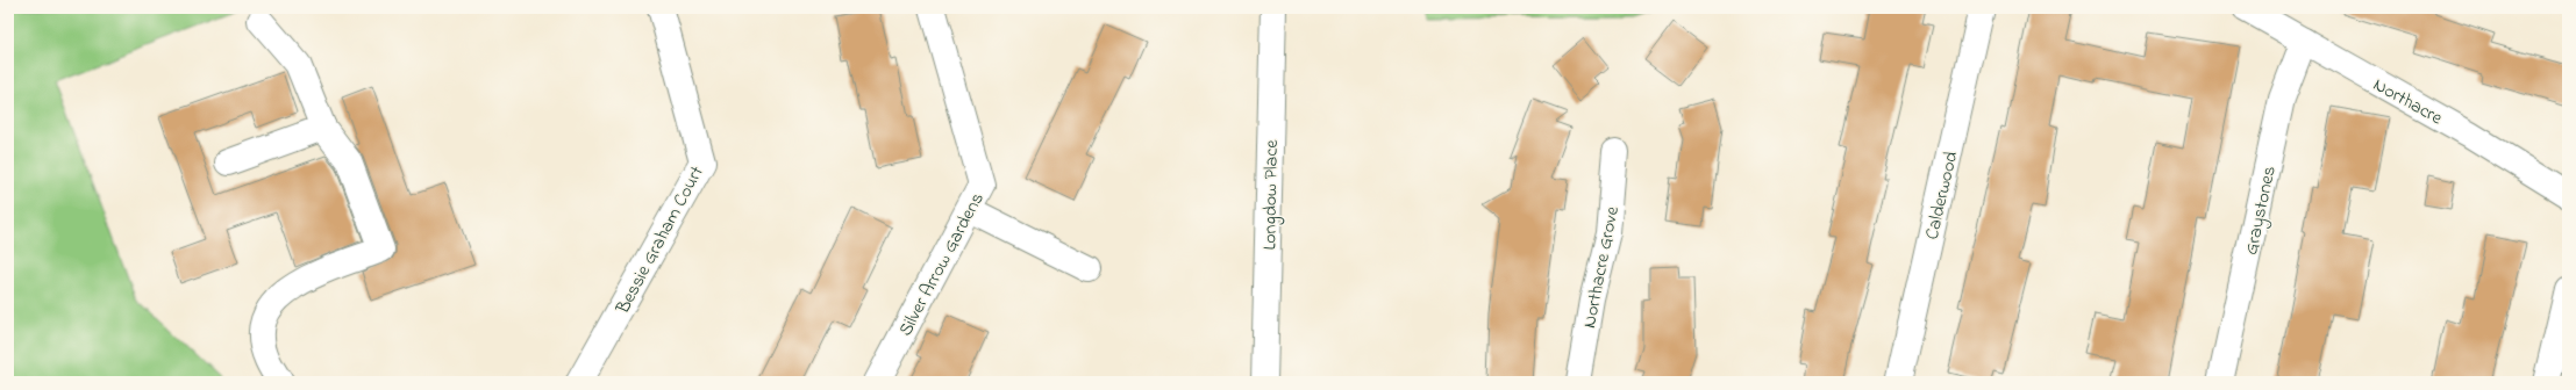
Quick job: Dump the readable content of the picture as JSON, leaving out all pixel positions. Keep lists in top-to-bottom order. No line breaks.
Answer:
{"streets":{"street":["Northacre","Longdow Place","Calderwood","Graystones","Bessie Graham Court","Silver Arrow Gardens","Northacre Grove"]},"crossings":[["Northacre","Graystones"]]}
